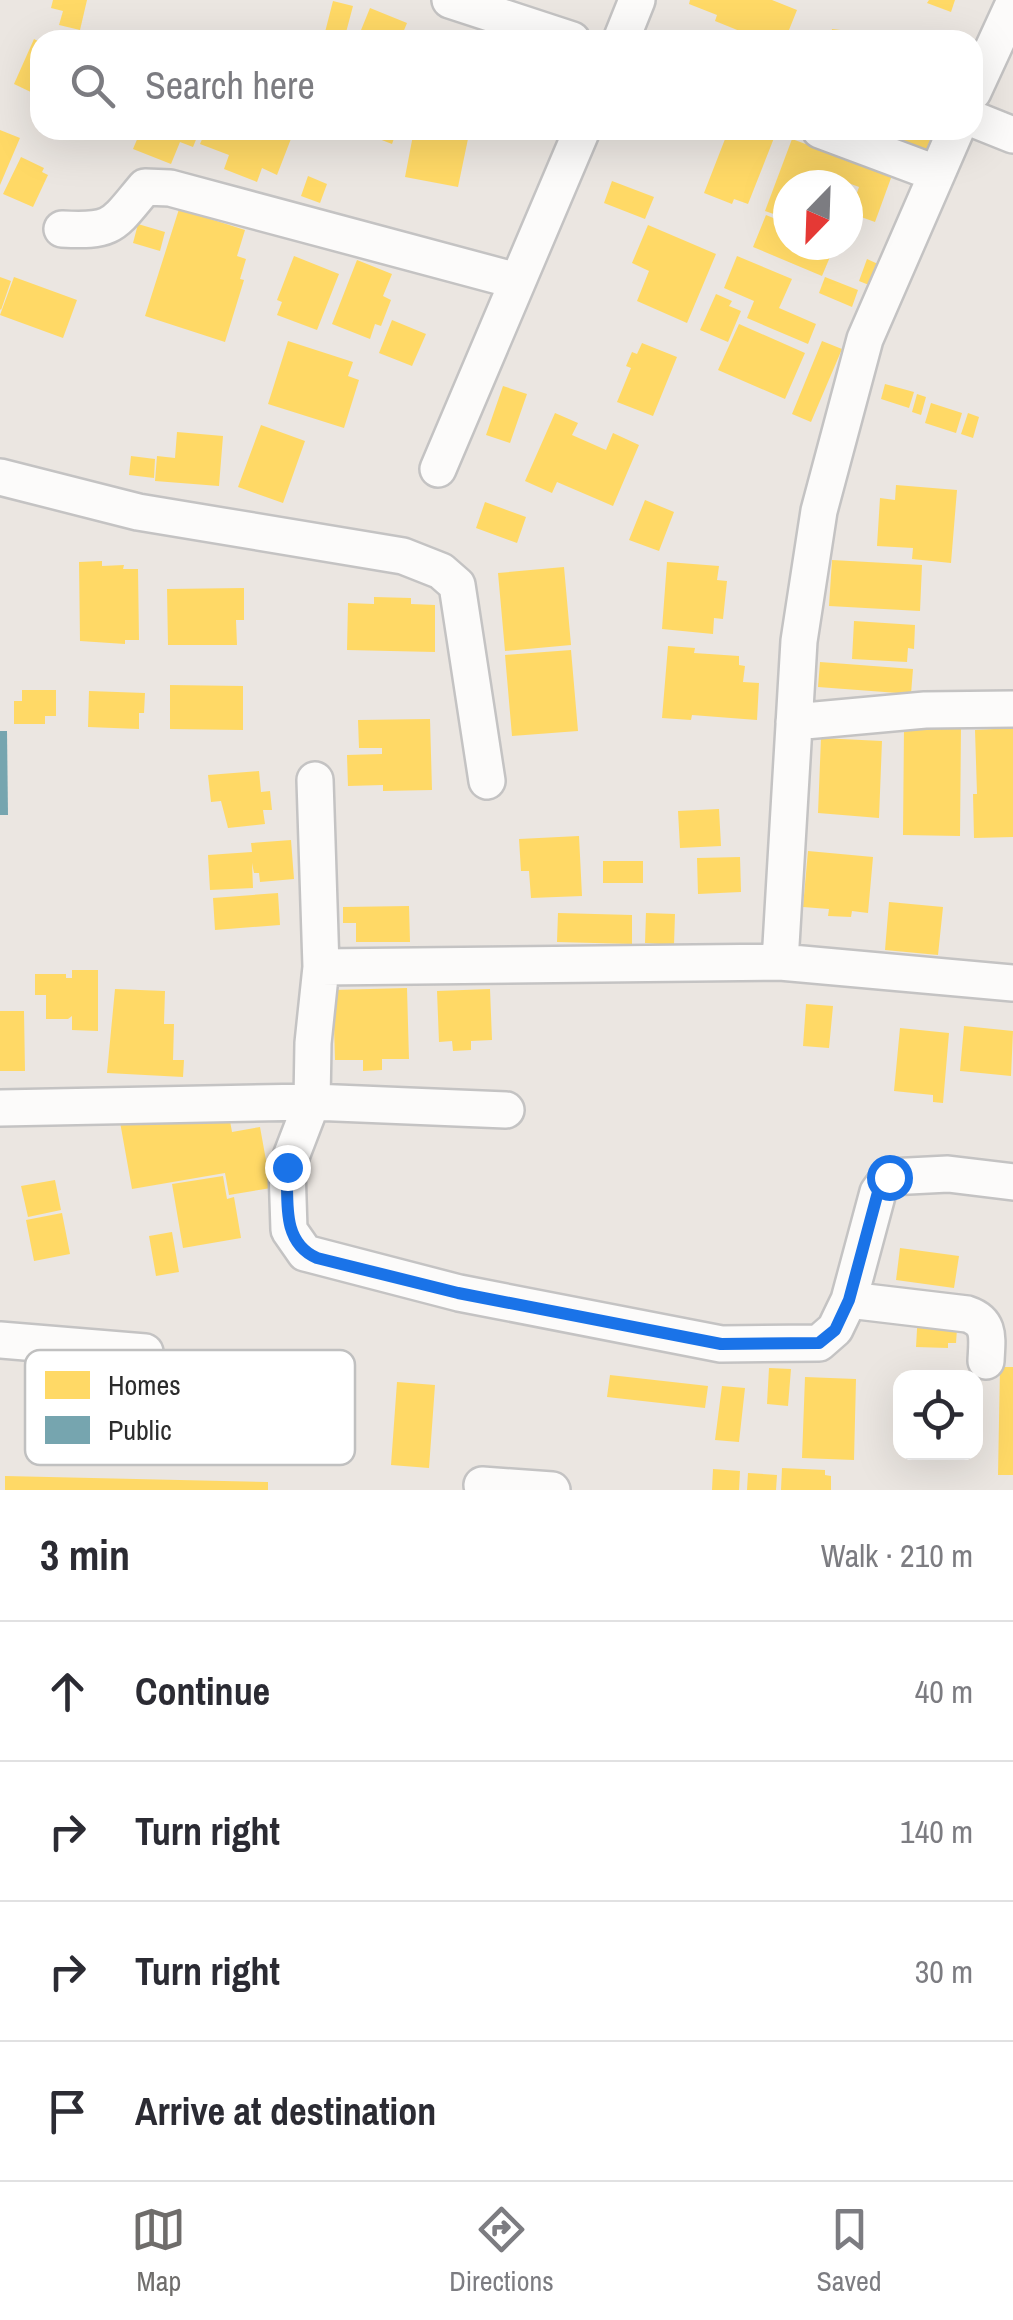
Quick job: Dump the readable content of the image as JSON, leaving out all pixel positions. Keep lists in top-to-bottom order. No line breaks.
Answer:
{"legend":["Homes","Public"],"north":"bottom left","page":{"search":"Search here","heading":["3 min","Walk · 210 m"],"list":[["Continue","40 m"],["Turn right","140 m"],["Turn right","30 m"],"Arrive at destination"],"nav":["Map","Directions","Saved"]}}
